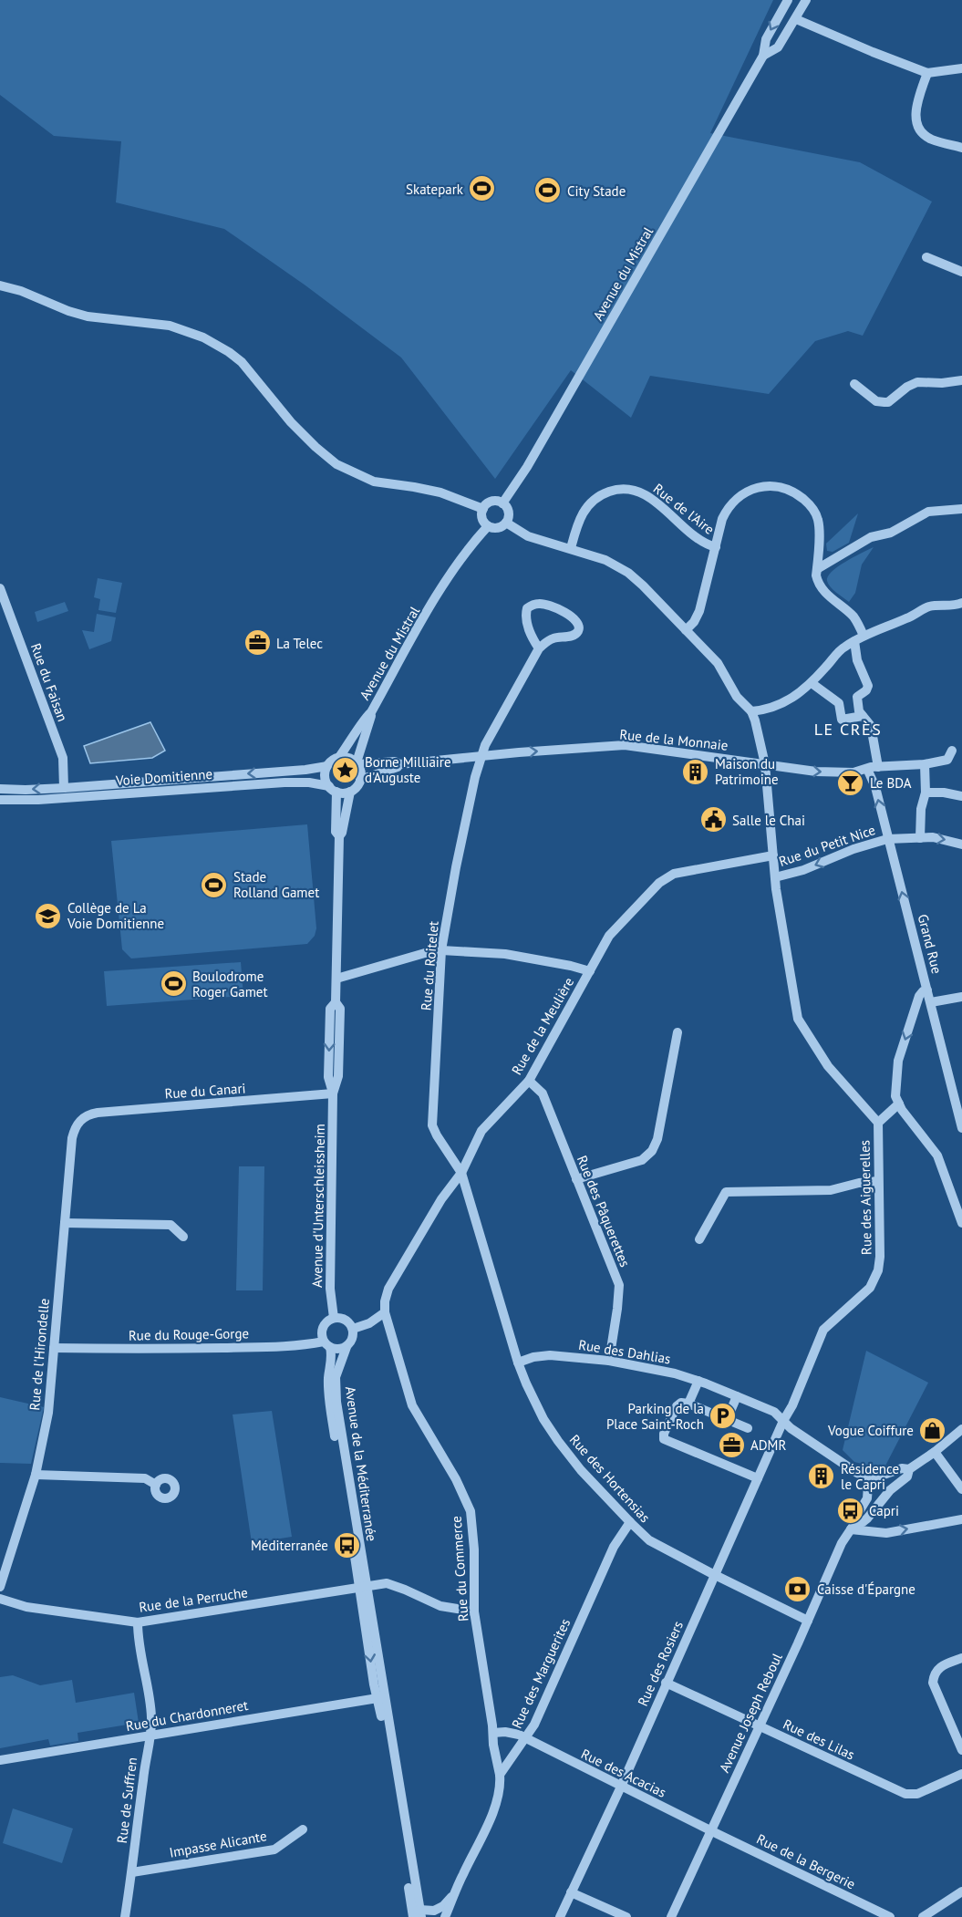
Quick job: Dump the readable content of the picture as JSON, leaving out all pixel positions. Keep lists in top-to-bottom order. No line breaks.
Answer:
{"streets":{"street":["Avenue du Mistral","Rue de l'Aire","Rue du Faisan","Rue de la Monnaie","Voie Domitienne","Rue du Petit Nice","Grand Rue","Rue du Roitelet","Rue de la Meulière","Rue du Canari","Rue des Aiguerelles","Avenue d'Unterschleissheim","Rue des Pâquerettes","Rue du Rouge-Gorge","Rue des Dahlias","Rue de l'Hirondelle","Avenue de la Méditerranée","Rue des Hortensias","Rue du Commerce","Rue de la Perruche","Rue des Rosiers","Rue des Marguerites","Avenue Joseph Reboul","Rue du Chardonneret","Rue des Lilas","Rue des Acacias","Rue de Suffren","Impasse Alicante","Rue de la Bergerie"]},"crossings":[["Avenue du Mistral","Rue de la Monnaie"],["Avenue du Mistral","Voie Domitienne"],["Avenue du Mistral","Avenue d'Unterschleissheim"],["Rue du Faisan","Voie Domitienne"],["Rue de la Monnaie","Voie Domitienne"],["Rue de la Monnaie","Grand Rue"],["Rue de la Monnaie","Rue du Roitelet"],["Rue de la Monnaie","Rue des Aiguerelles"],["Rue de la Monnaie","Avenue d'Unterschleissheim"],["Voie Domitienne","Avenue d'Unterschleissheim"],["Rue du Petit Nice","Grand Rue"],["Rue du Petit Nice","Rue des Aiguerelles"],["Rue du Roitelet","Rue de la Meulière"],["Rue du Roitelet","Rue des Hortensias"],["Rue de la Meulière","Rue des Aiguerelles"],["Rue de la Meulière","Rue des Pâquerettes"],["Rue de la Meulière","Rue des Hortensias"],["Rue de la Meulière","Rue du Commerce"],["Rue du Canari","Avenue d'Unterschleissheim"],["Rue du Canari","Rue de l'Hirondelle"],["Rue des Aiguerelles","Rue des Dahlias"],["Rue des Aiguerelles","Rue des Rosiers"],["Avenue d'Unterschleissheim","Rue du Rouge-Gorge"],["Avenue d'Unterschleissheim","Avenue de la Méditerranée"],["Rue des Pâquerettes","Rue des Dahlias"],["Rue du Rouge-Gorge","Rue de l'Hirondelle"],["Rue du Rouge-Gorge","Avenue de la Méditerranée"],["Rue des Dahlias","Rue des Hortensias"],["Rue des Dahlias","Rue des Rosiers"],["Rue des Dahlias","Avenue Joseph Reboul"],["Avenue de la Méditerranée","Rue de la Perruche"],["Avenue de la Méditerranée","Rue du Chardonneret"],["Rue des Hortensias","Rue des Rosiers"],["Rue des Hortensias","Rue des Marguerites"],["Rue des Hortensias","Avenue Joseph Reboul"],["Rue du Commerce","Rue de la Perruche"],["Rue du Commerce","Rue des Marguerites"],["Rue du Commerce","Rue des Acacias"],["Rue de la Perruche","Rue de Suffren"],["Rue des Rosiers","Rue des Lilas"],["Rue des Rosiers","Rue des Acacias"],["Rue des Marguerites","Rue des Acacias"],["Avenue Joseph Reboul","Rue des Lilas"],["Avenue Joseph Reboul","Rue des Acacias"],["Avenue Joseph Reboul","Rue de la Bergerie"],["Rue du Chardonneret","Rue de Suffren"],["Rue des Acacias","Rue de la Bergerie"],["Rue de Suffren","Impasse Alicante"]],"one_way":["Rue de la Monnaie"],"districts":["LE CRÈS"],"places":{"sports":["Skatepark","City Stade","Stade Rolland Gamet","Boulodrome Roger Gamet"],"office":["La Telec","ADMR"],"place":["Borne Milliaire d'Auguste"],"building":["Maison du Patrimoine","Résidence le Capri"],"bar":["Le BDA"],"public building":["Salle le Chai"],"school or university":["Collège de La Voie Domitienne"],"parking":["Parking de la Place Saint-Roch"],"shop":["Vogue Coiffure"],"bus stop":["Capri","Méditerranée"],"bank":["Caisse d'Épargne"]}}
